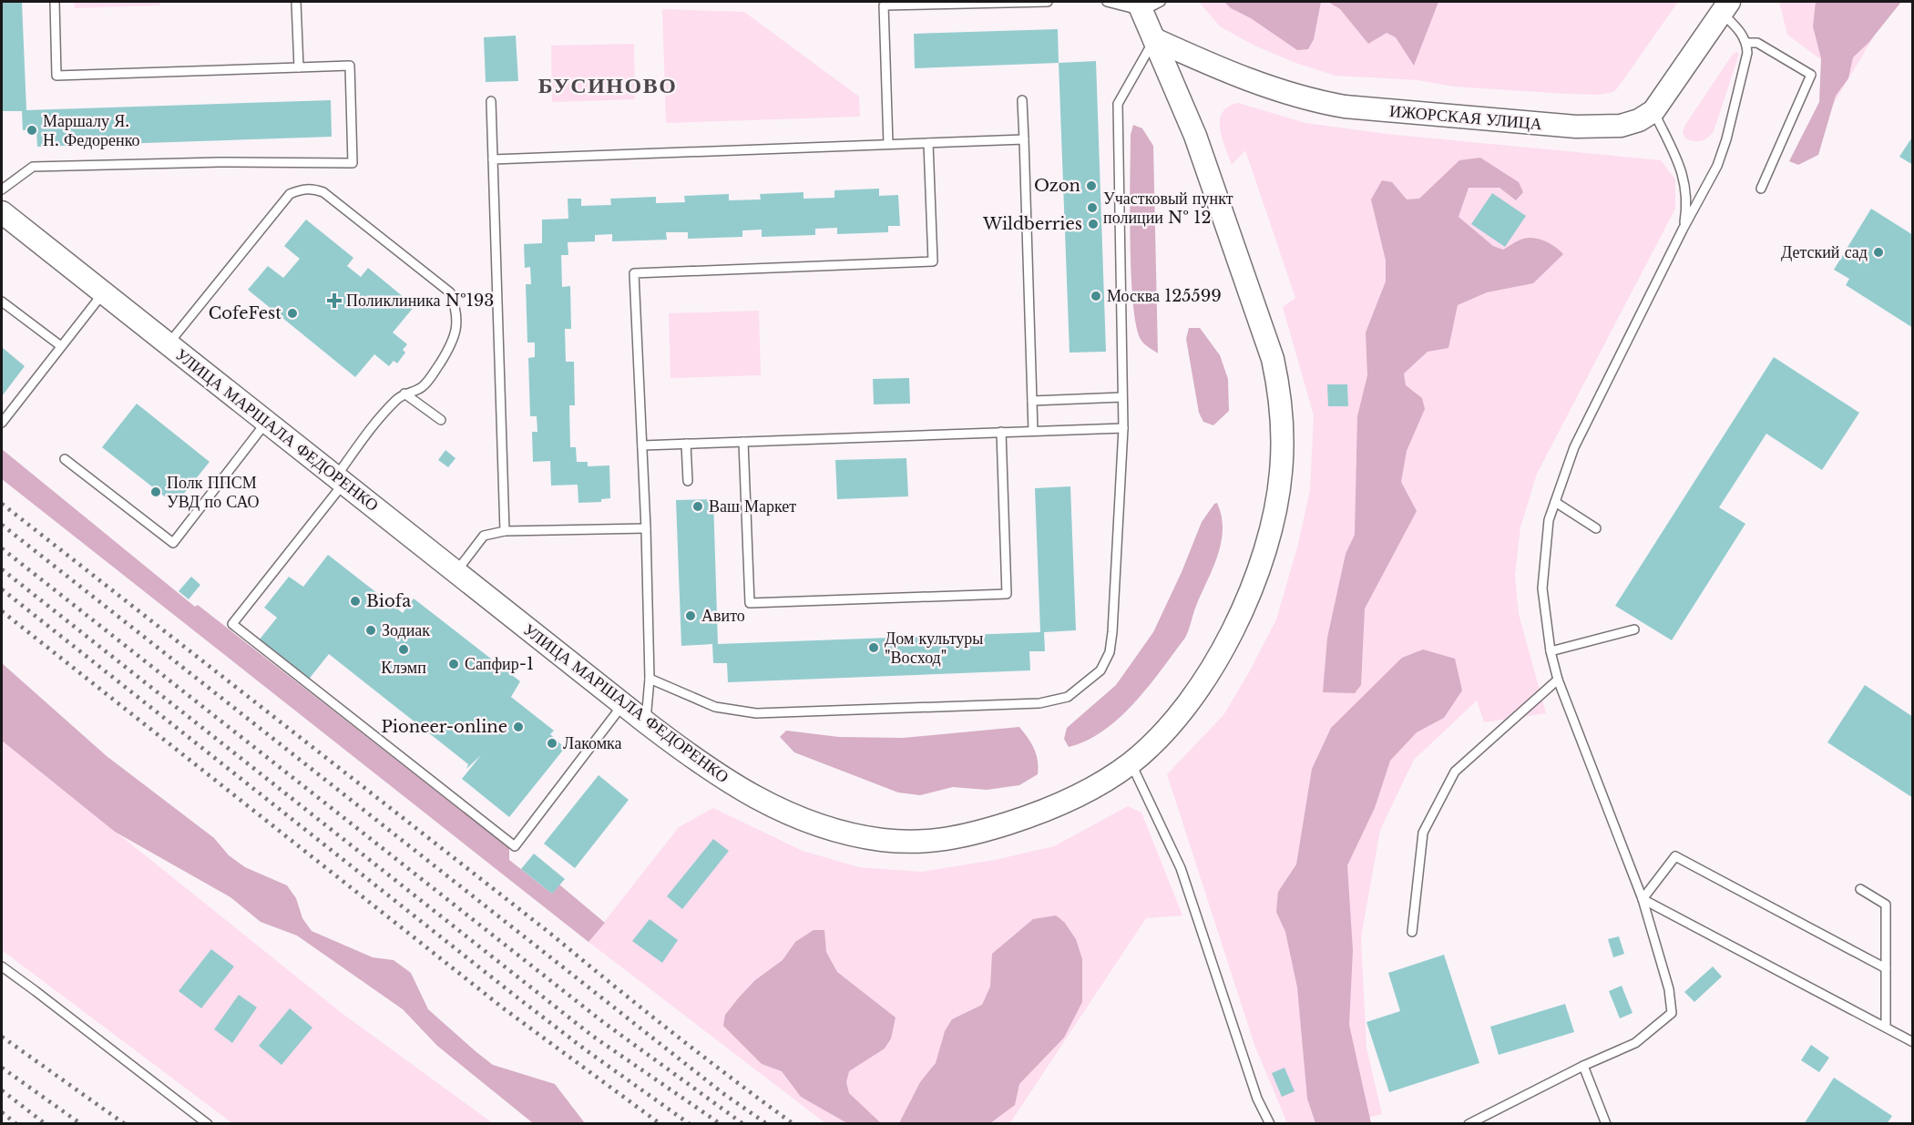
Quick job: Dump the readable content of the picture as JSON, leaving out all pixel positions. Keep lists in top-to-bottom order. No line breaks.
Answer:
{"streets":{"street":["ИЖОРСКАЯ УЛИЦА","УЛИЦА МАРШАЛА ФЕДОРЕНКО"]},"crossings":[["ИЖОРСКАЯ УЛИЦА","УЛИЦА МАРШАЛА ФЕДОРЕНКО"]],"districts":["БУСИНОВО"],"places":{"other":["Маршалу Я. Н. Федоренко","Ozon","Участковый пункт полиции № 12","Wildberries","Детский сад","Москва 125599","CofeFest","Полк ППСМ УВД по САО","Ваш Маркет","Biofa","Авито","Зодиак","Дом культуры \"Восход\"","Клэмп","Сапфир-1","Pioneer-online","Лакомка"],"health":["Поликлиника №193"]}}
